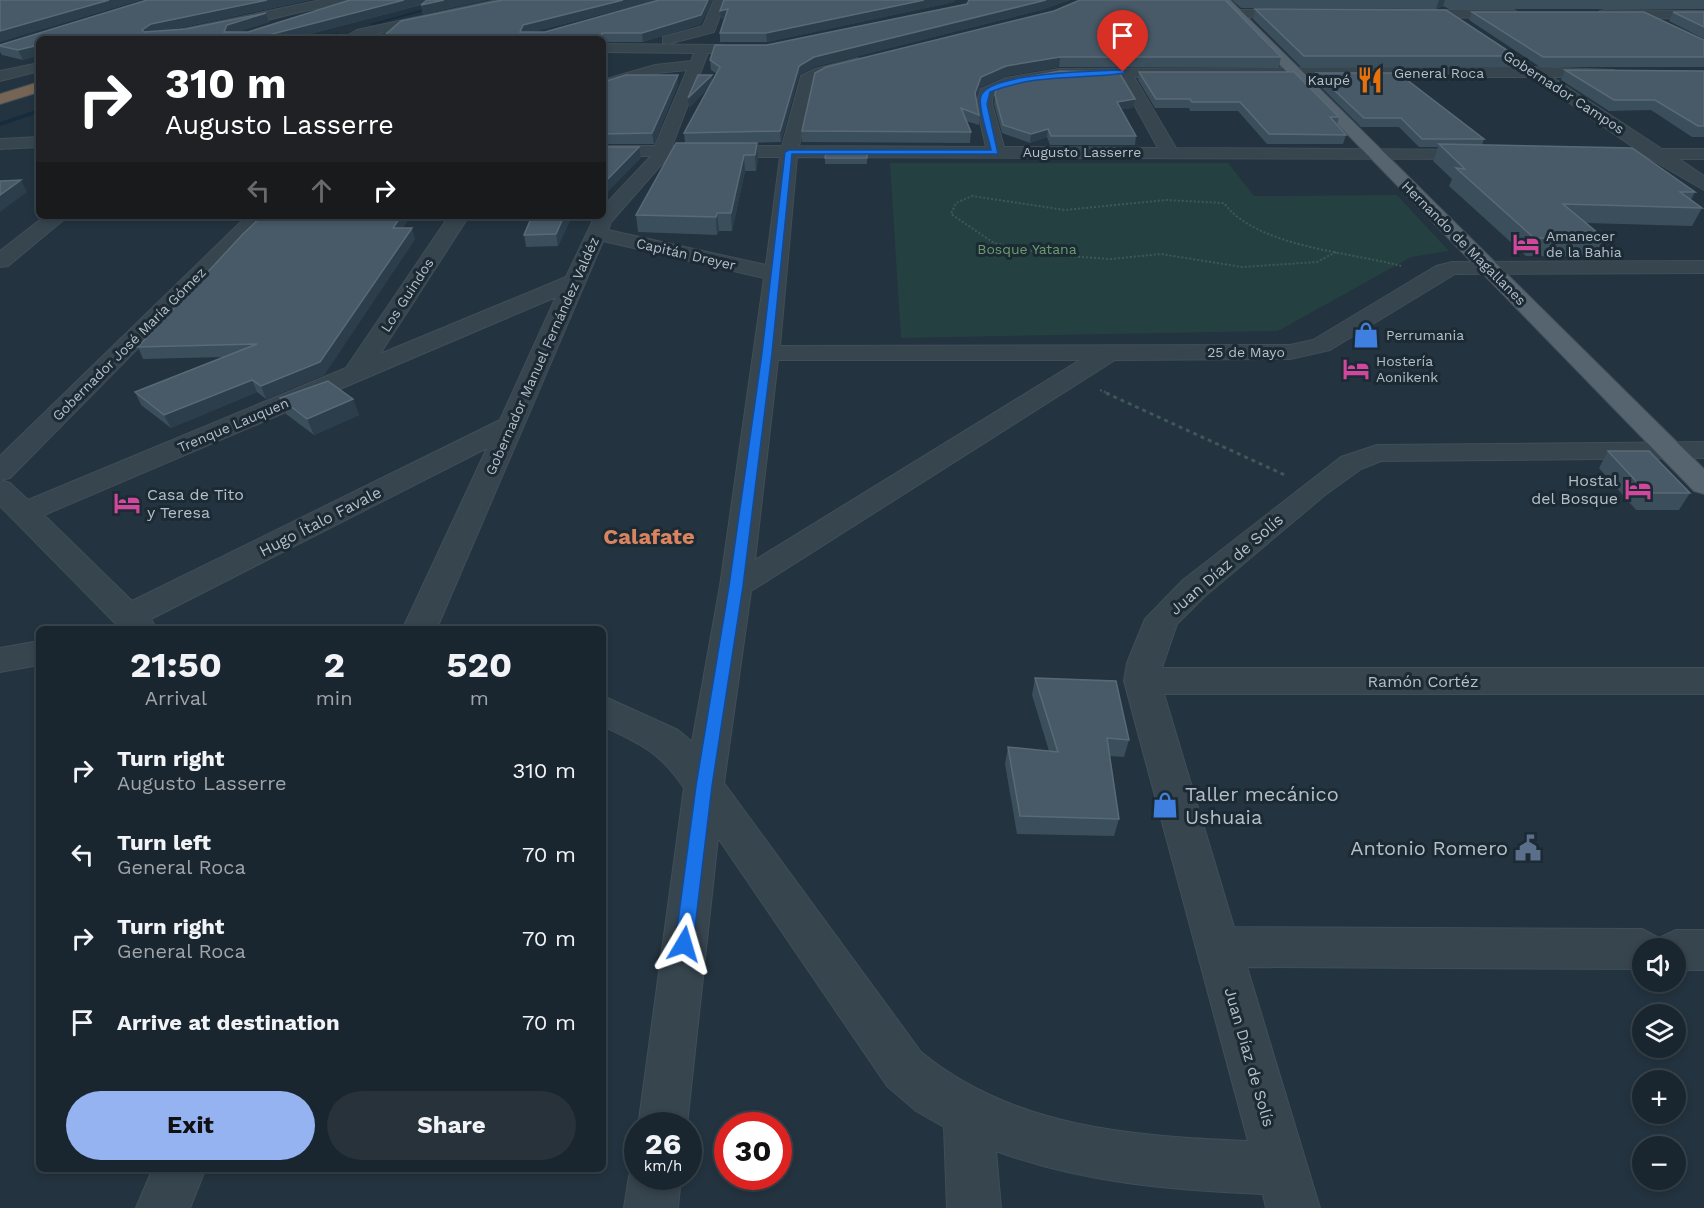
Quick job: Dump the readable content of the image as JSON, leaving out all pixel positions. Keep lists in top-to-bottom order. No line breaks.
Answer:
{"streets":{"main road":["Hernando de Magallanes"],"street":["General Roca","Gobernador Campos","Augusto Lasserre","Capitán Dreyer","Los Guindos","Gobernador José María Gómez","25 de Mayo","Gobernador Manuel Fernández Valdéz","Trenque Lauquen","Hugo Ítalo Favale","Juan Díaz de Solís","Ramón Cortéz"]},"crossings":[["General Roca","Gobernador Campos"],["General Roca","Augusto Lasserre"],["General Roca","Hernando de Magallanes"],["Augusto Lasserre","Hernando de Magallanes"],["Augusto Lasserre","Gobernador Manuel Fernández Valdéz"],["Hernando de Magallanes","25 de Mayo"],["Hernando de Magallanes","Juan Díaz de Solís"],["Capitán Dreyer","Gobernador Manuel Fernández Valdéz"],["Los Guindos","Trenque Lauquen"],["Gobernador Manuel Fernández Valdéz","Trenque Lauquen"],["Gobernador Manuel Fernández Valdéz","Hugo Ítalo Favale"],["Juan Díaz de Solís","Ramón Cortéz"]],"districts":["Calafate"],"parks":["Bosque Yatana"],"places":{"restaurant":["Kaupé"],"hotel":["Amanecer de la Bahia","Hostería Aonikenk","Hostal del Bosque","Casa de Tito y Teresa"],"shop":["Perrumania","Taller mecánico Ushuaia"],"public building":["Antonio Romero"]},"page":{"turn":["310 m","Augusto Lasserre"],"eta":["21:50","Arrival","2","min","520","m"],"list":[{"name":"Turn right","note":"Augusto Lasserre","value":"310 m"},{"name":"Turn left","note":"General Roca","value":"70 m"},{"name":"Turn right","note":"General Roca","value":"70 m"},{"name":"Arrive at destination","value":"70 m"}],"map_buttons":["+","−"],"buttons":["Exit","Share"],"speed":"26 km/h","limit":"30"}}
